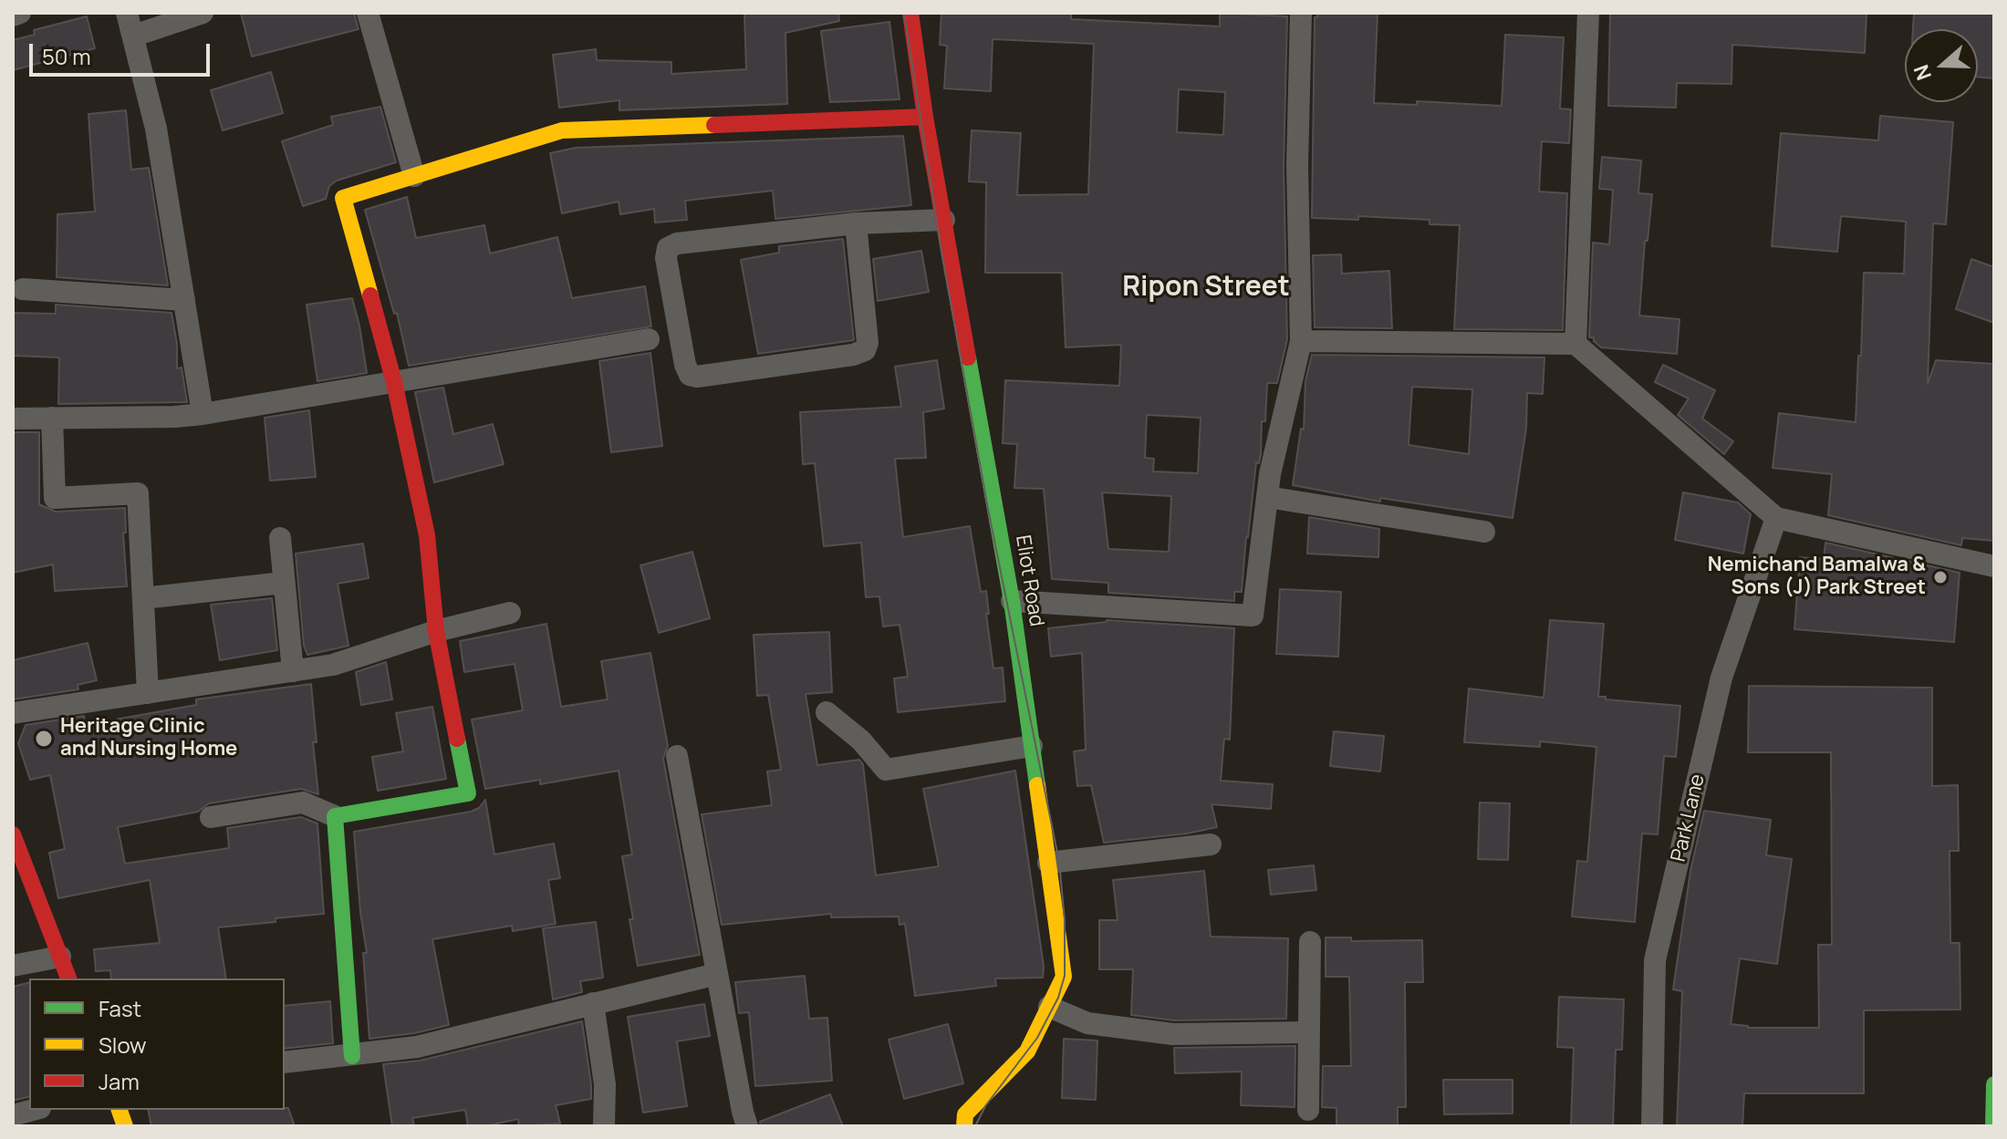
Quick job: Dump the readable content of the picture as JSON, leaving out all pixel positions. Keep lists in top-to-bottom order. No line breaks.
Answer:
{"streets":{"street":["Eliot Road","Park Lane"]},"districts":["Ripon Street"],"places":["Nemichand Bamalwa & Sons (J) Park Street","Heritage Clinic and Nursing Home"],"legend":["Fast","Slow","Jam"],"scale_bar":"50 m","north":"left"}
